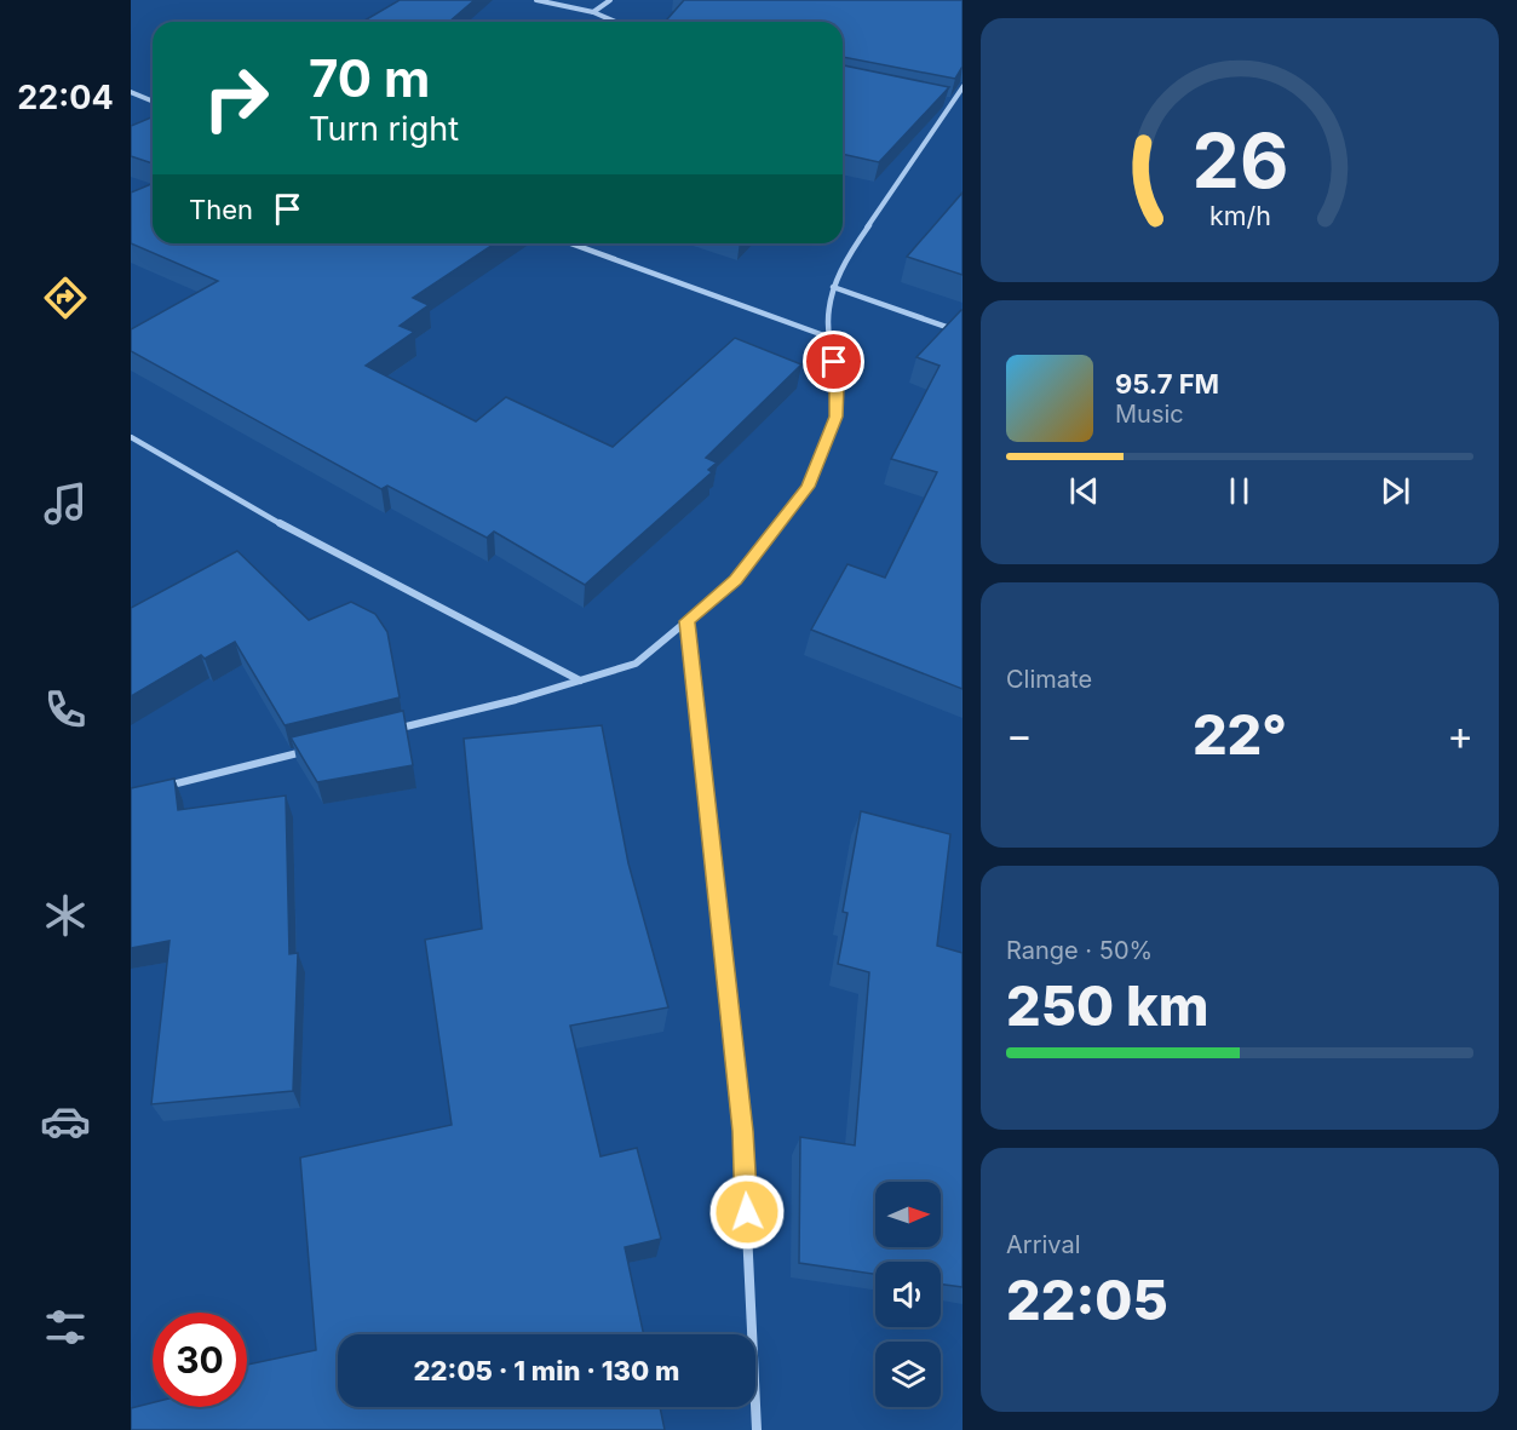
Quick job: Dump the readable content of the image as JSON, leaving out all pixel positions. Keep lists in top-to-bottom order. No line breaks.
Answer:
{"north":"right","page":{"tabs":"22:04","turn":["70 m","Turn right"],"then":"Then","song":["95.7 FM","Music"],"tile":["Climate",["Range · 50%","250 km"],["Arrival","22:05"]],"heat":["−","22°","+"],"limit":"30","trip":"22:05 · 1 min · 130 m","gauge":["26","km/h"]}}
